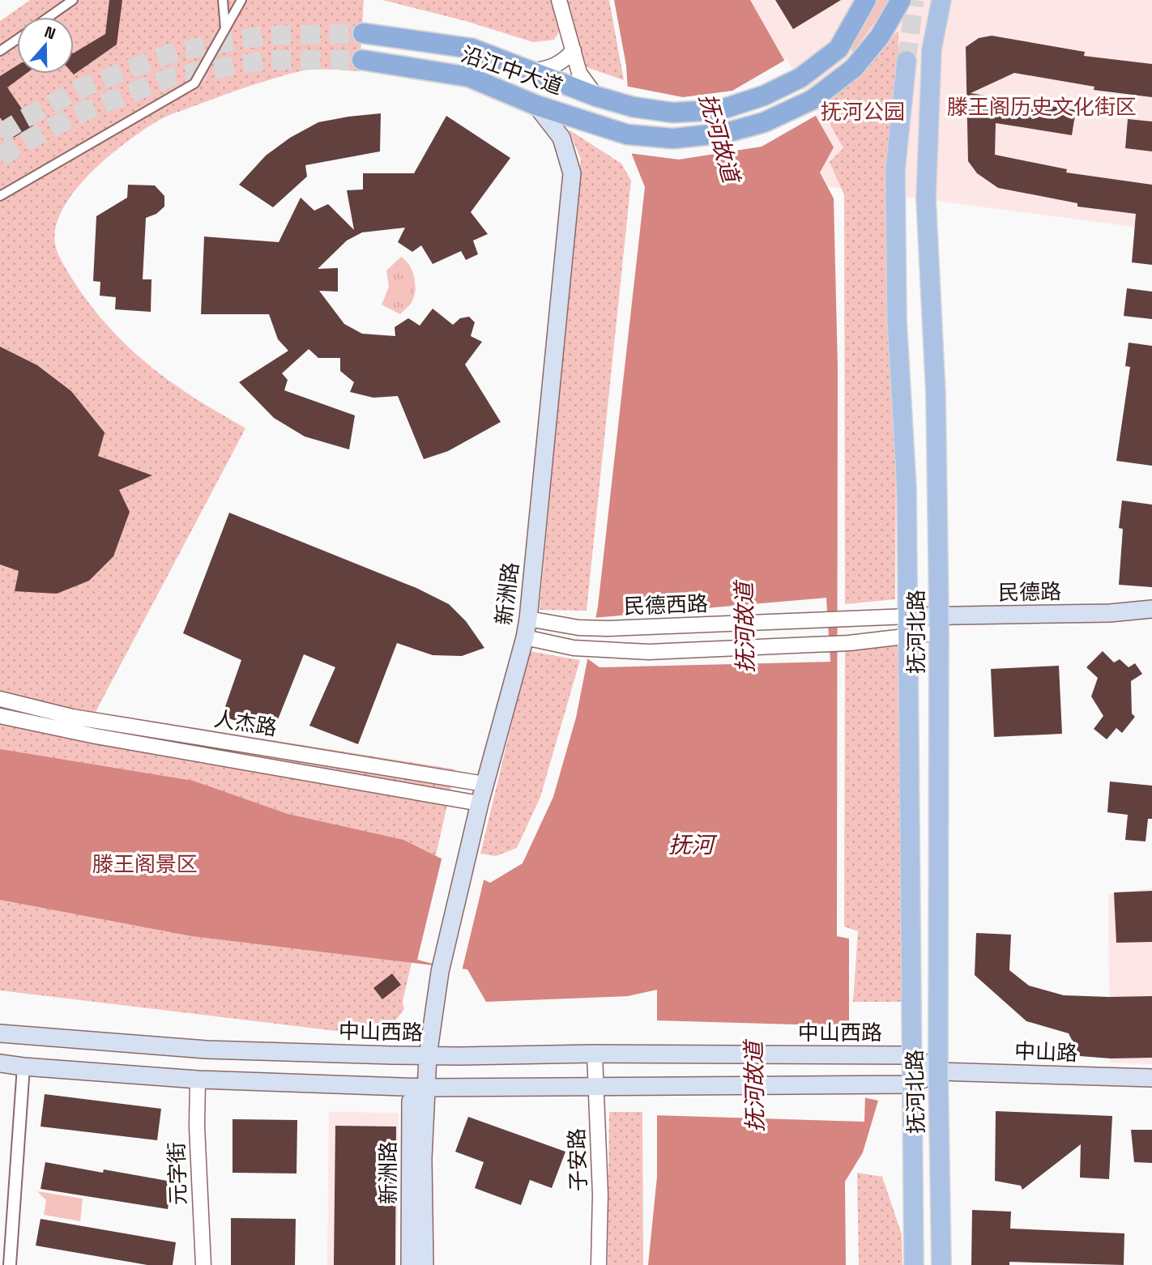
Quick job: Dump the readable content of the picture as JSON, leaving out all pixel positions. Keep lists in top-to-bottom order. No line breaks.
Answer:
{"streets":{"highway":["沿江中大道"],"main road":["民德路","新洲路","抚河北路","中山西路","中山路"],"street":["民德西路","人杰路","子安路","元字街"]},"crossings":[["沿江中大道","新洲路"],["民德路","民德西路"],["民德路","抚河北路"],["新洲路","民德西路"],["新洲路","人杰路"],["新洲路","中山西路"],["民德西路","抚河北路"],["抚河北路","中山西路"],["抚河北路","中山路"],["中山西路","中山路"],["中山西路","子安路"]],"water":["抚河故道","抚河"],"parks":["滕王阁历史文化街区","抚河公园","滕王阁景区"],"north":"top"}
